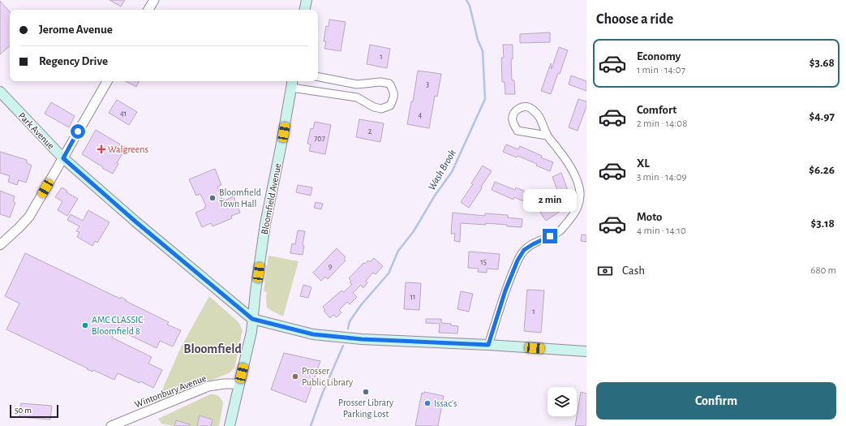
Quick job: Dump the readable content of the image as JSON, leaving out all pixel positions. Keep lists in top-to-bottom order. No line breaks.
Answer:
{"streets":{"main road":["Park Avenue","Bloomfield Avenue"],"street":["Wintonbury Avenue"]},"crossings":[["Park Avenue","Bloomfield Avenue"],["Bloomfield Avenue","Wintonbury Avenue"]],"districts":["Bloomfield"],"water":["Wash Brook"],"places":{"health":["Walgreens"],"other":["Bloomfield Town Hall","AMC CLASSIC Bloomfield 8","Prosser Public Library","Prosser Library Parking Lost","Issac's"]},"house_numbers":["1","3","41","4","2","707","15","9","11","1"],"scale_bar":"50 m","page":{"heading":"Choose a ride","banner":["Jerome Avenue","Regency Drive"],"list":[{"name":"Economy","note":"1 min · 14:07","value":"$3.68"},{"name":"Comfort","note":"2 min · 14:08","value":"$4.97"},{"name":"XL","note":"3 min · 14:09","value":"$6.26"},{"name":"Moto","note":"4 min · 14:10","value":"$3.18"}],"bubble":"2 min","pay":["Cash","680 m"],"buttons":"Confirm","scale":"50 m"}}
